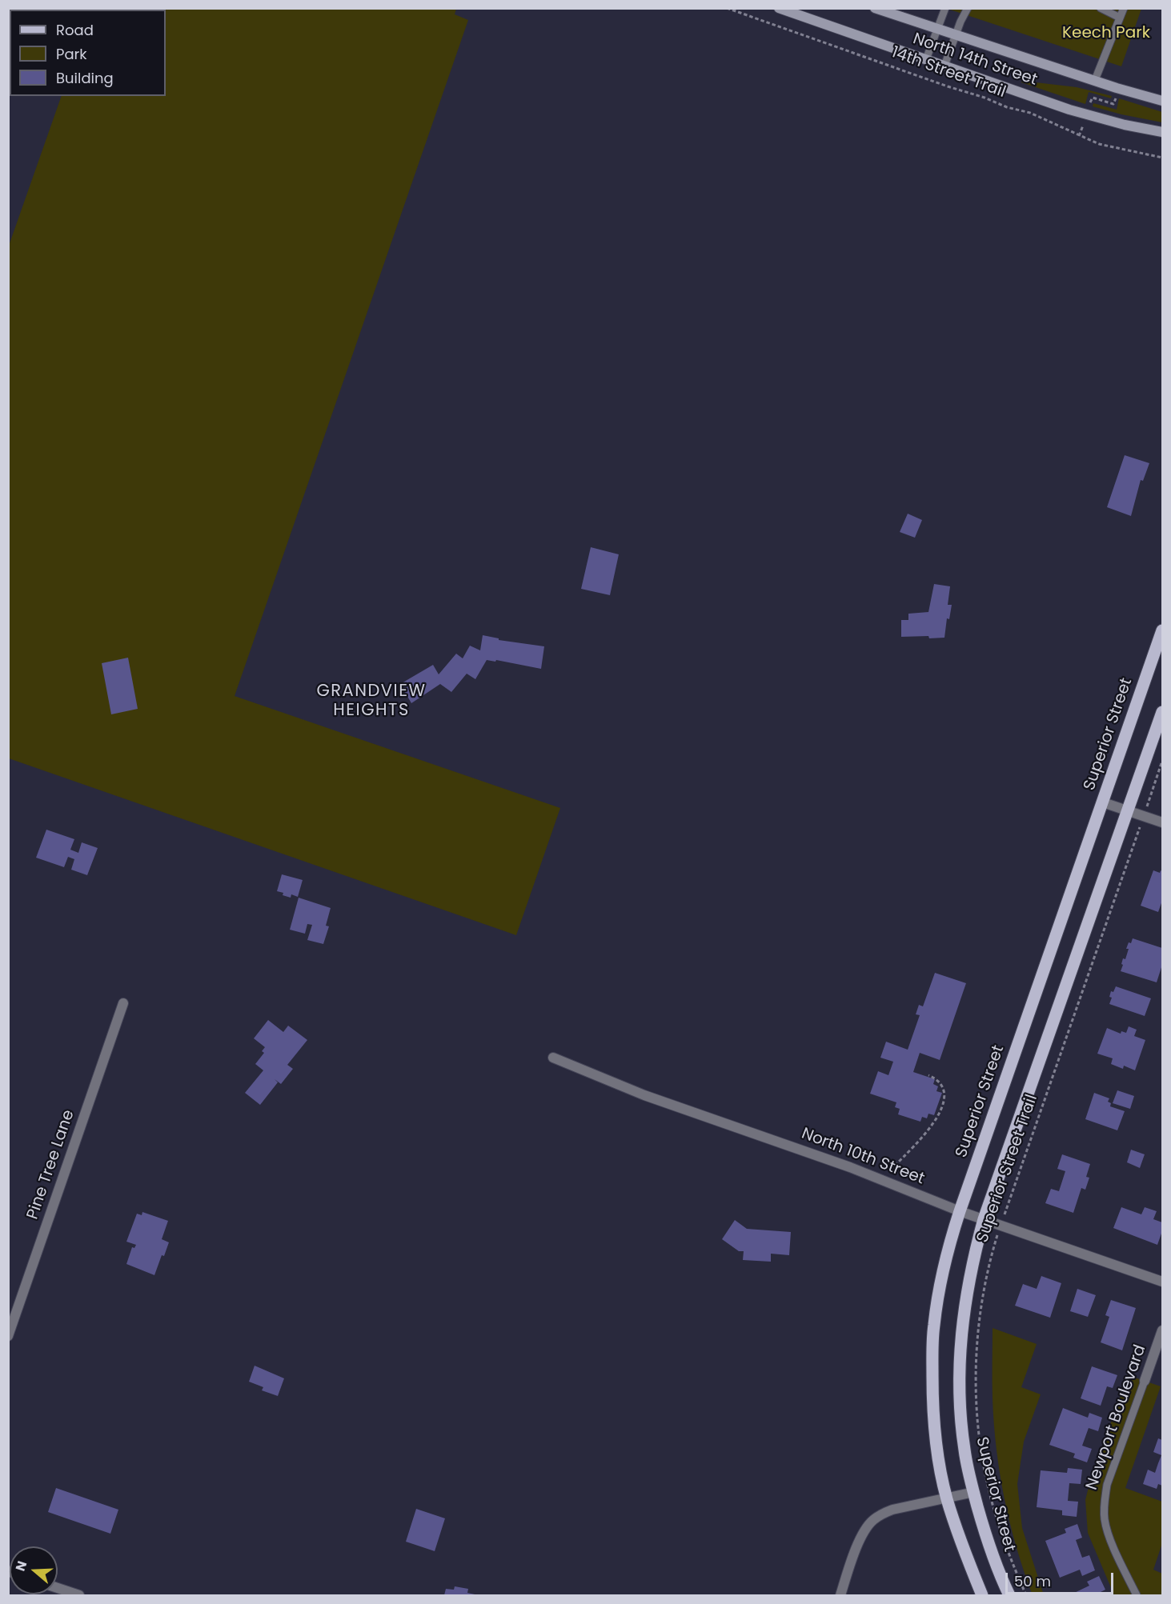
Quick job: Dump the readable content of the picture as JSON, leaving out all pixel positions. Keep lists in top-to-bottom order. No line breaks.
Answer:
{"streets":{"main road":["North 14th Street","Superior Street"],"street":["North 10th Street","Pine Tree Lane","Newport Boulevard"],"path":["14th Street Trail","Superior Street Trail"]},"crossings":[["Superior Street","North 10th Street"],["North 10th Street","Superior Street Trail"]],"districts":["GRANDVIEW HEIGHTS"],"parks":["Keech Park"],"legend":["Road","Park","Building"],"scale_bar":"50 m","north":"left"}
